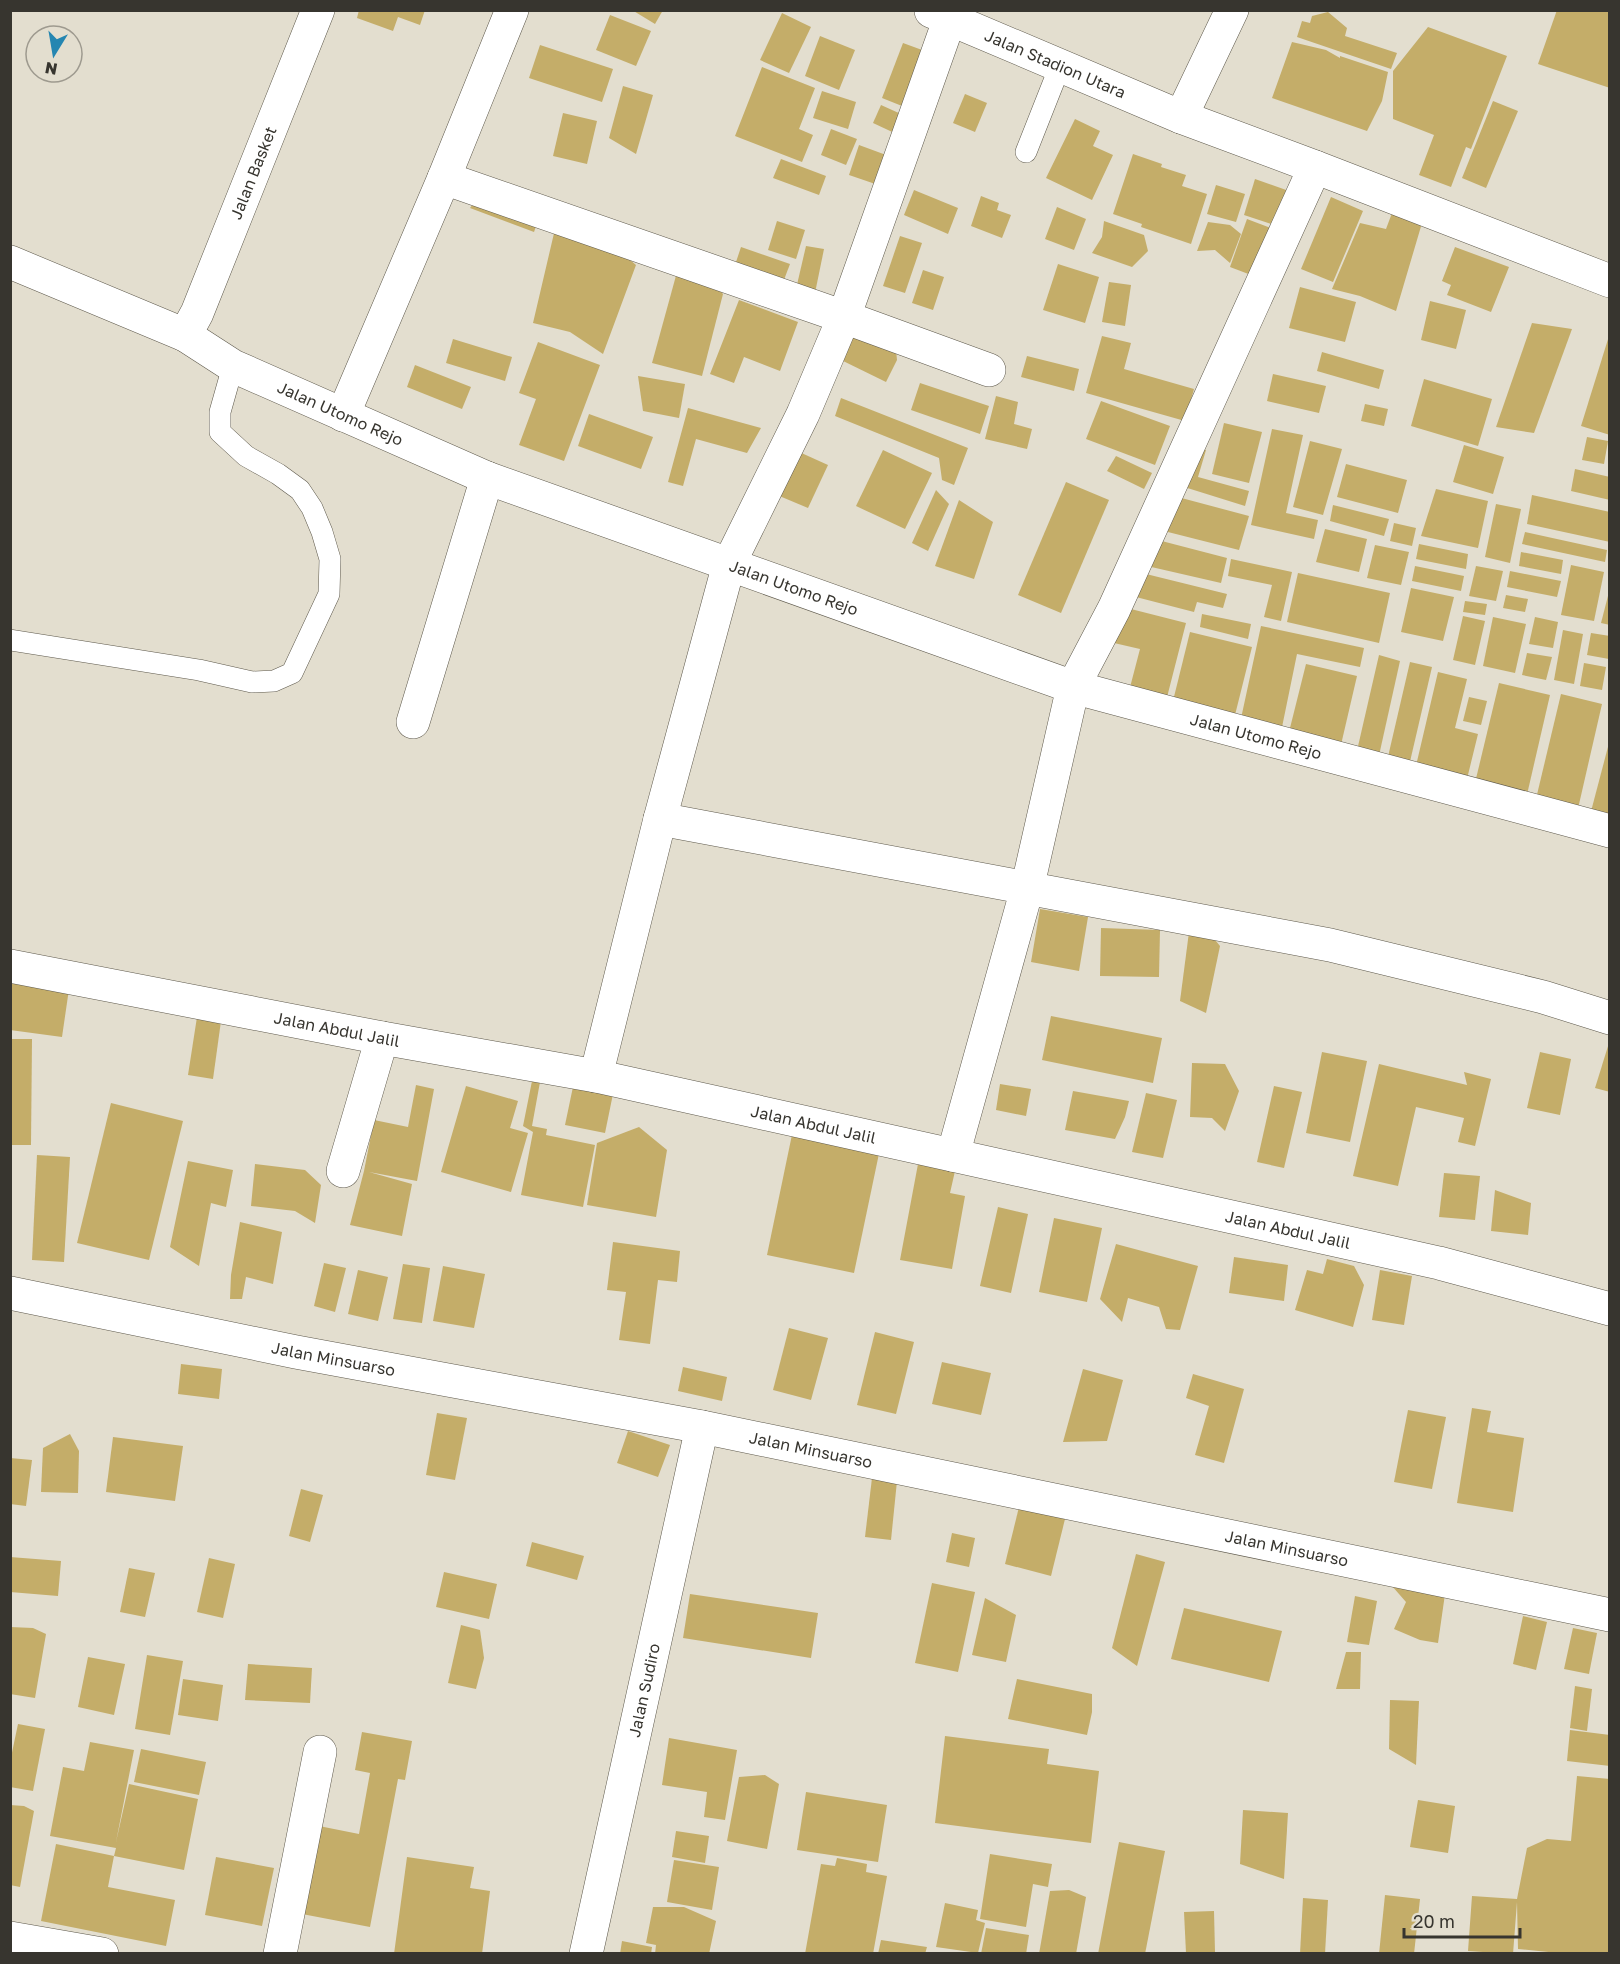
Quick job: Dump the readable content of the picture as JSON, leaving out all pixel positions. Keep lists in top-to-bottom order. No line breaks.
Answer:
{"streets":{"street":["Jalan Stadion Utara","Jalan Basket","Jalan Utomo Rejo","Jalan Abdul Jalil","Jalan Minsuarso","Jalan Sudiro"]},"crossings":[["Jalan Basket","Jalan Utomo Rejo"],["Jalan Minsuarso","Jalan Sudiro"]],"scale_bar":"20 m","north":"bottom"}
